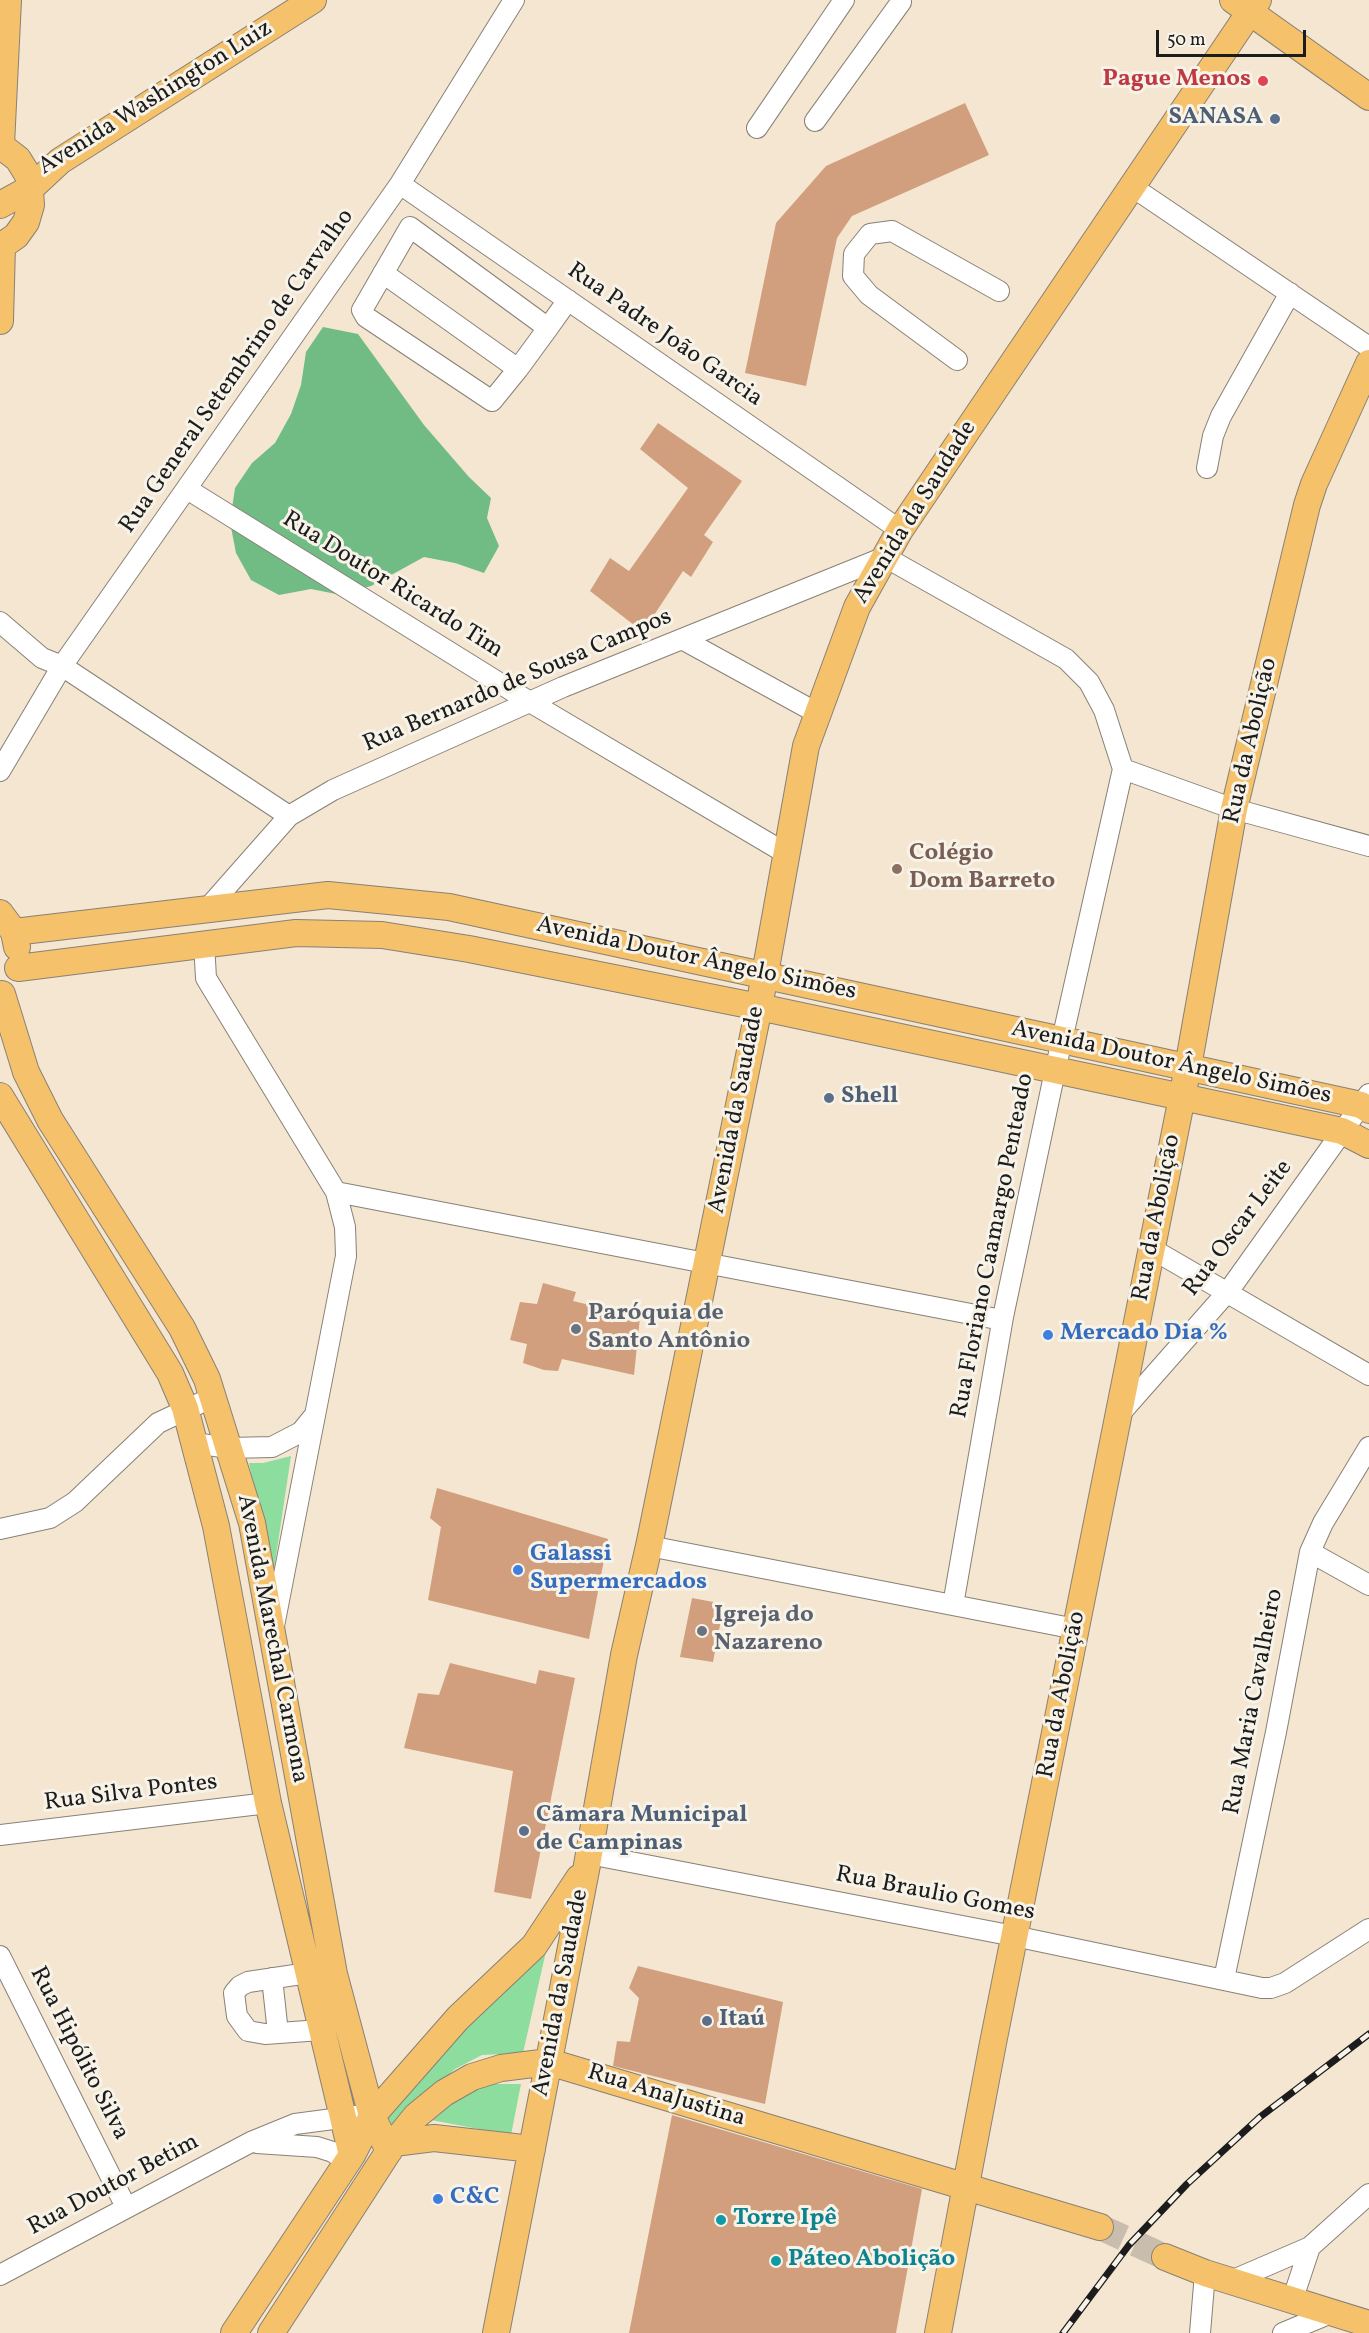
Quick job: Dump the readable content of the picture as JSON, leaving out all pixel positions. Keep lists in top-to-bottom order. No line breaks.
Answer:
{"streets":{"main road":["Avenida Washington Luiz","Avenida da Saudade","Rua da Abolição","Avenida Doutor Ângelo Simões","Avenida Marechal Carmona","Rua AnaJustina"],"street":["Rua Padre João Garcia","Rua General Setembrino de Carvalho","Rua Doutor Ricardo Tim","Rua Bernardo de Sousa Campos","Rua Oscar Leite","Rua Floriano Caamargo Penteado","Rua Maria Cavalheiro","Rua Silva Pontes","Rua Braulio Gomes","Rua Hipólito Silva","Rua Doutor Betim"]},"crossings":[["Rua Padre João Garcia","Rua General Setembrino de Carvalho"],["Rua Padre João Garcia","Avenida da Saudade"],["Rua General Setembrino de Carvalho","Rua Doutor Ricardo Tim"],["Avenida da Saudade","Rua Doutor Ricardo Tim"],["Avenida da Saudade","Rua Bernardo de Sousa Campos"],["Avenida da Saudade","Avenida Doutor Ângelo Simões"],["Avenida da Saudade","Rua Braulio Gomes"],["Avenida da Saudade","Rua AnaJustina"],["Rua Doutor Ricardo Tim","Rua Bernardo de Sousa Campos"],["Rua Bernardo de Sousa Campos","Avenida Doutor Ângelo Simões"],["Rua da Abolição","Avenida Doutor Ângelo Simões"],["Rua da Abolição","Rua Oscar Leite"],["Rua da Abolição","Rua Braulio Gomes"],["Rua da Abolição","Rua AnaJustina"],["Avenida Doutor Ângelo Simões","Rua Oscar Leite"],["Avenida Doutor Ângelo Simões","Rua Floriano Caamargo Penteado"],["Avenida Marechal Carmona","Rua Silva Pontes"],["Avenida Marechal Carmona","Rua AnaJustina"],["Avenida Marechal Carmona","Rua Doutor Betim"],["Rua Maria Cavalheiro","Rua Braulio Gomes"],["Rua Hipólito Silva","Rua Doutor Betim"]],"places":["Pague Menos","SANASA","Colégio Dom Barreto","Shell","Paróquia de Santo Antônio","Mercado Dia %","Galassi Supermercados","Igreja do Nazareno","Cãmara Municipal de Campinas","Itaú","C&C","Torre Ipê","Páteo Abolição"],"scale_bar":"50 m"}
